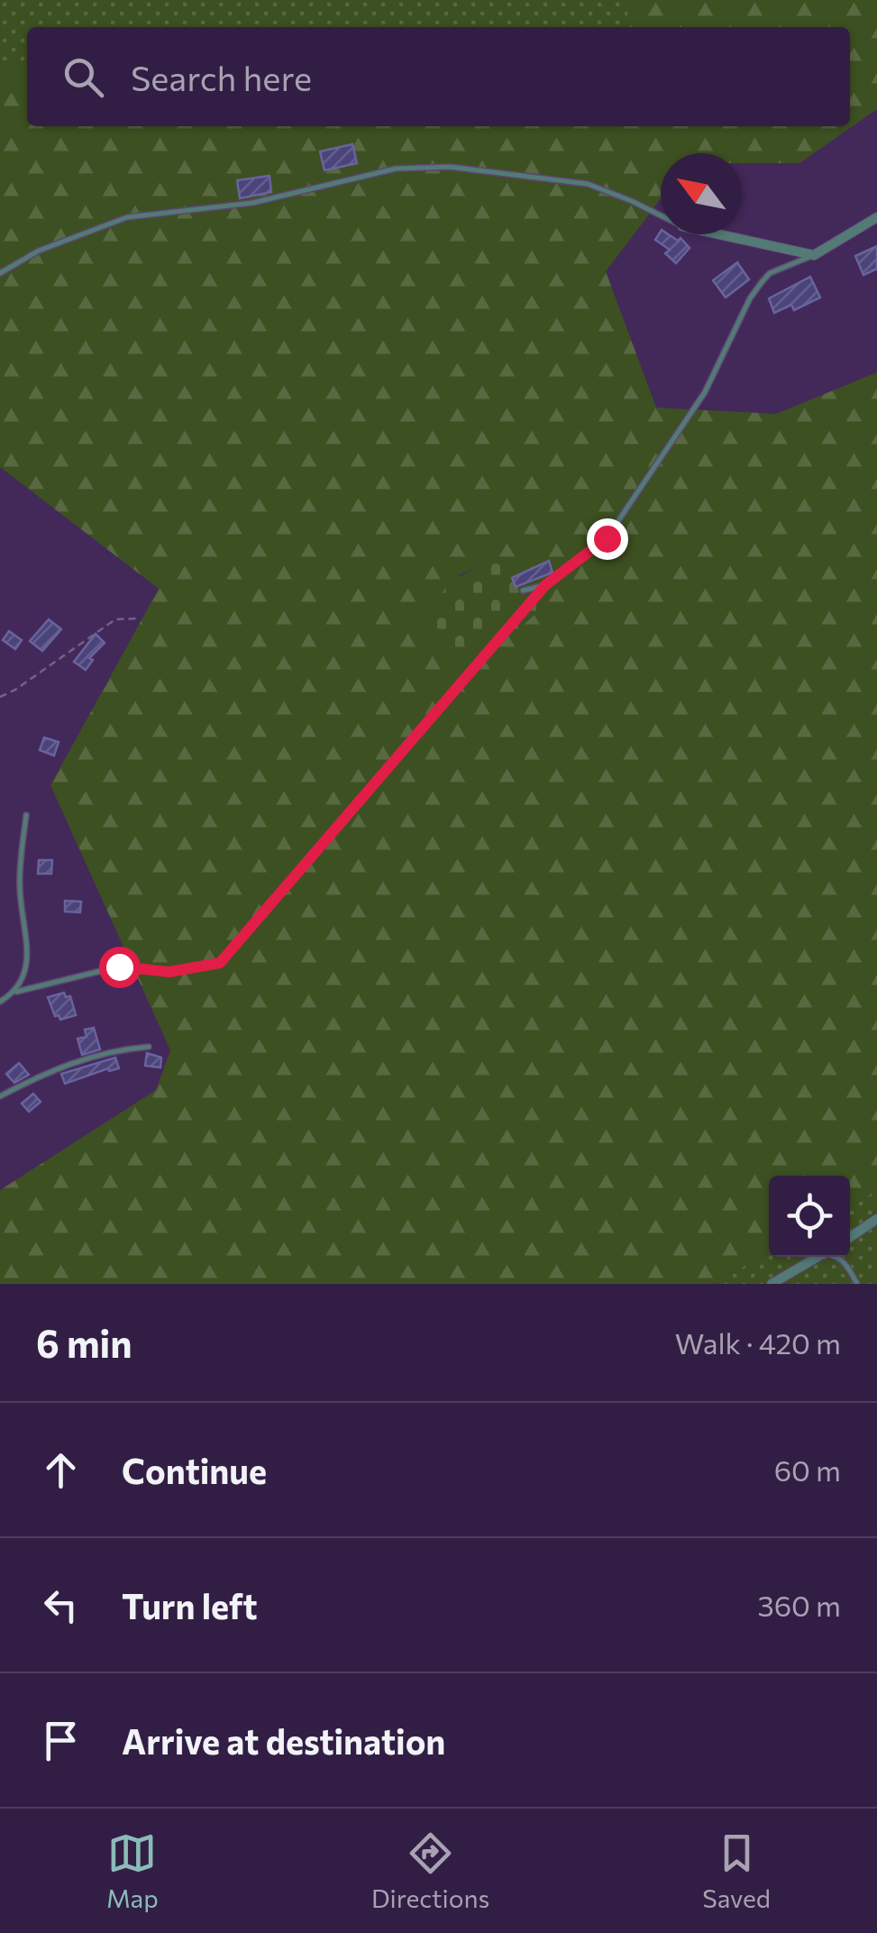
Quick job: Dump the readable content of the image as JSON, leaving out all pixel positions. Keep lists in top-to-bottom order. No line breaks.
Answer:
{"north":"top left","page":{"search":"Search here","heading":["6 min","Walk · 420 m"],"list":[["Continue","60 m"],["Turn left","360 m"],"Arrive at destination"],"nav":["Map","Directions","Saved"]}}
